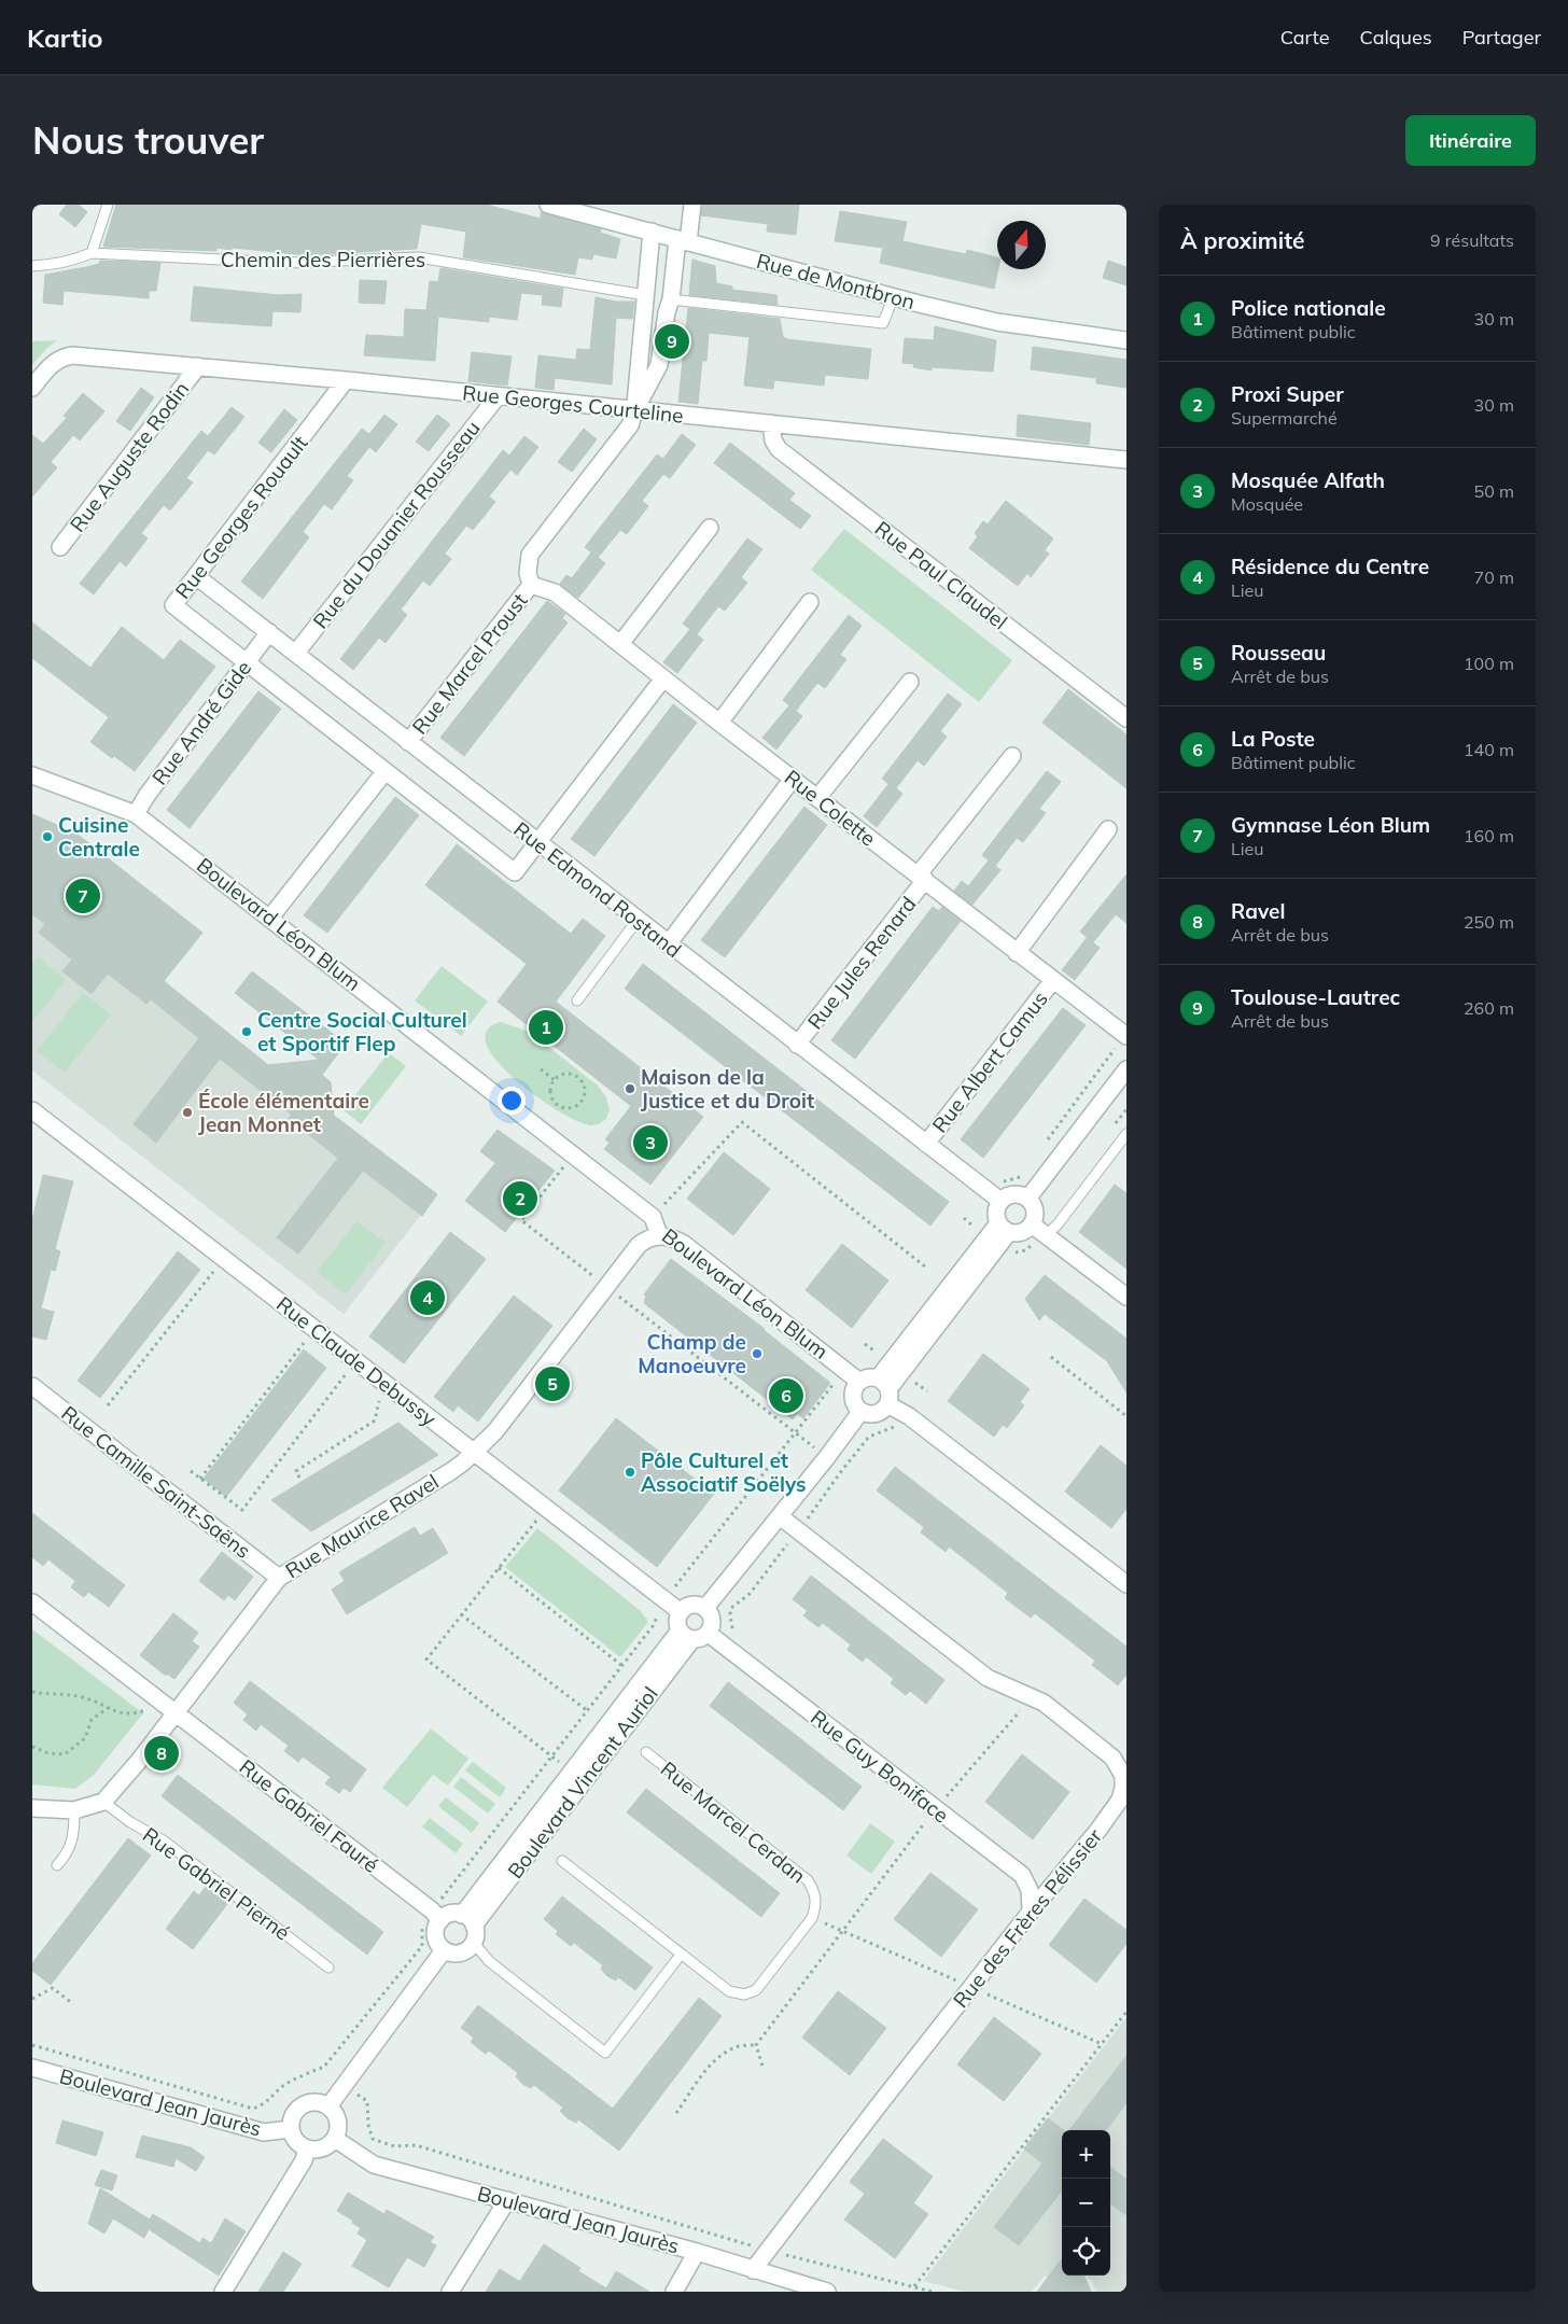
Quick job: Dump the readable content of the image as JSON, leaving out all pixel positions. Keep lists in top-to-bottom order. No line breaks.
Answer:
{"streets":{"street":["Rue de Montbron","Rue Georges Courteline","Rue Auguste Rodin","Rue Georges Rouault","Rue du Douanier Rousseau","Rue Paul Claudel","Rue Marcel Proust","Rue André Gide","Rue Colette","Rue Edmond Rostand","Boulevard Léon Blum","Rue Jules Renard","Rue Albert Camus","Rue Claude Debussy","Rue Camille Saint-Saëns","Rue Maurice Ravel","Rue Guy Boniface","Boulevard Vincent Auriol","Rue Gabriel Fauré","Rue des Frères Pélissier","Boulevard Jean Jaurès"],"lane":["Chemin des Pierrières","Rue Marcel Cerdan","Rue Gabriel Pierné"]},"crossings":[["Rue Georges Courteline","Rue Auguste Rodin"],["Rue Georges Courteline","Rue Georges Rouault"],["Rue Georges Courteline","Rue du Douanier Rousseau"],["Rue Georges Courteline","Rue Paul Claudel"],["Rue Georges Rouault","Rue André Gide"],["Rue Georges Rouault","Rue Edmond Rostand"],["Rue du Douanier Rousseau","Rue Edmond Rostand"],["Rue Marcel Proust","Rue Colette"],["Rue Marcel Proust","Rue Edmond Rostand"],["Rue André Gide","Rue Edmond Rostand"],["Rue André Gide","Boulevard Léon Blum"],["Rue Colette","Rue Jules Renard"],["Rue Colette","Rue Albert Camus"],["Rue Edmond Rostand","Rue Jules Renard"],["Rue Edmond Rostand","Rue Albert Camus"],["Boulevard Léon Blum","Rue Maurice Ravel"],["Rue Claude Debussy","Rue Maurice Ravel"],["Rue Claude Debussy","Rue Guy Boniface"],["Rue Claude Debussy","Boulevard Vincent Auriol"],["Rue Camille Saint-Saëns","Rue Maurice Ravel"],["Rue Maurice Ravel","Rue Gabriel Fauré"],["Rue Maurice Ravel","Rue Gabriel Pierné"],["Rue Guy Boniface","Boulevard Vincent Auriol"],["Rue Guy Boniface","Rue des Frères Pélissier"],["Boulevard Vincent Auriol","Rue Gabriel Fauré"],["Rue des Frères Pélissier","Boulevard Jean Jaurès"]],"places":["Cuisine Centrale","Centre Social Culturel et Sportif Flep","Maison de la Justice et du Droit","École élémentaire Jean Monnet","Champ de Manoeuvre","Pôle Culturel et Associatif Soëlys"],"north":"top","page":{"header":"Kartio","nav":["Carte","Calques","Partager"],"buttons":"Itinéraire","title":"Nous trouver","heading":["À proximité","9 résultats"],"list":[{"mark":"1","name":"Police nationale","note":"Bâtiment public","value":"30 m"},{"mark":"2","name":"Proxi Super","note":"Supermarché","value":"30 m"},{"mark":"3","name":"Mosquée Alfath","note":"Mosquée","value":"50 m"},{"mark":"4","name":"Résidence du Centre","note":"Lieu","value":"70 m"},{"mark":"5","name":"Rousseau","note":"Arrêt de bus","value":"100 m"},{"mark":"6","name":"La Poste","note":"Bâtiment public","value":"140 m"},{"mark":"7","name":"Gymnase Léon Blum","note":"Lieu","value":"160 m"},{"mark":"8","name":"Ravel","note":"Arrêt de bus","value":"250 m"},{"mark":"9","name":"Toulouse-Lautrec","note":"Arrêt de bus","value":"260 m"}],"pins":["9","7","1","3","2","4","5","6","8"],"map_buttons":["+","−"]}}
